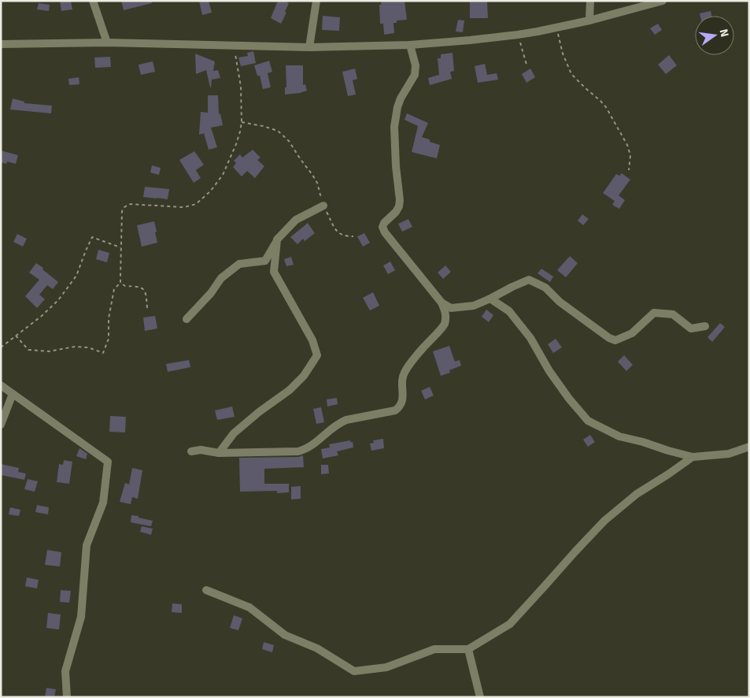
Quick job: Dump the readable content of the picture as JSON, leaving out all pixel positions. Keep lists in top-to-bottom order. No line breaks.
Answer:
{"north":"right"}
